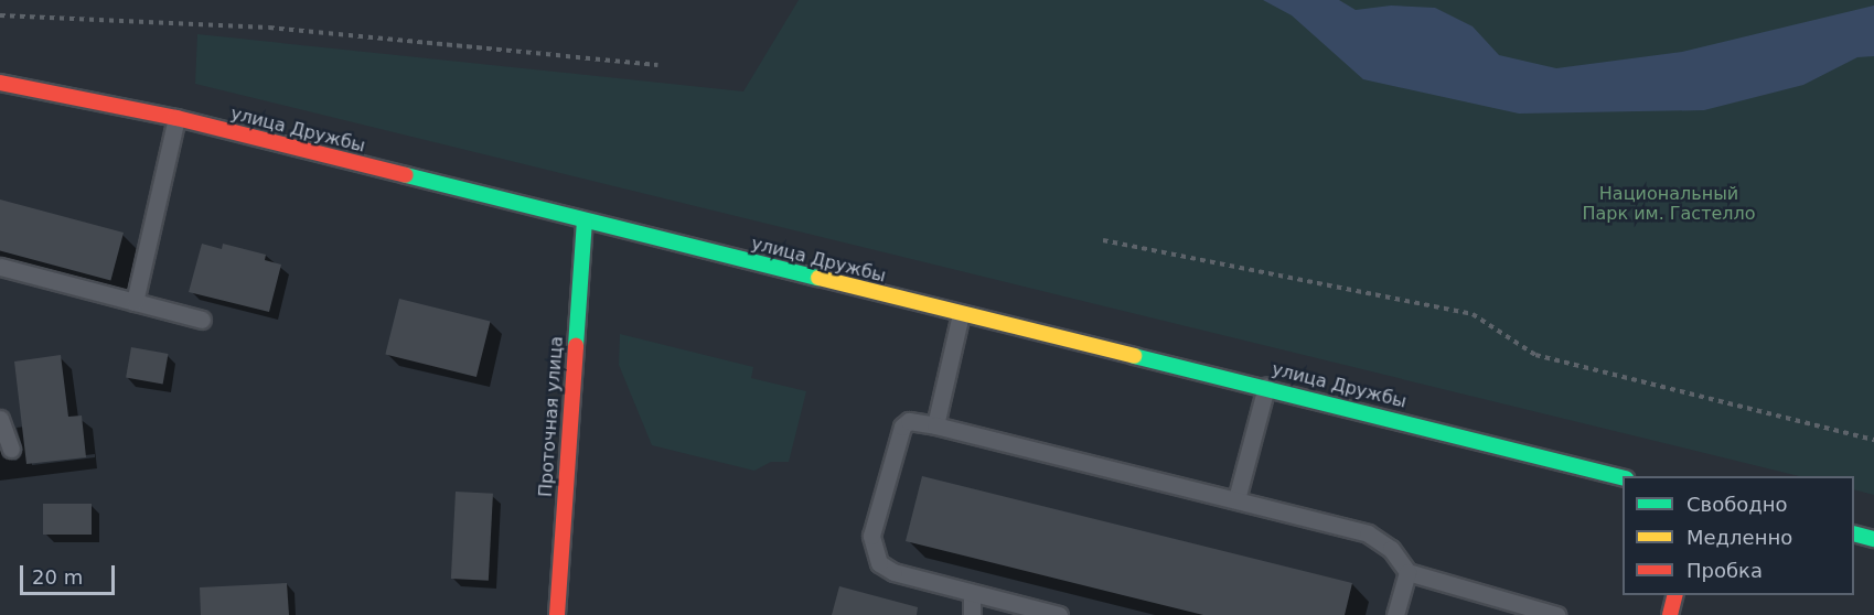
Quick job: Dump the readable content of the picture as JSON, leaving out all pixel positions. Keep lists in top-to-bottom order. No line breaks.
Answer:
{"streets":{"main road":["улица Дружбы","Проточная улица"]},"crossings":[["улица Дружбы","Проточная улица"]],"parks":["Национальный Парк им. Гастелло"],"legend":["Свободно","Медленно","Пробка"],"scale_bar":"20 m"}
